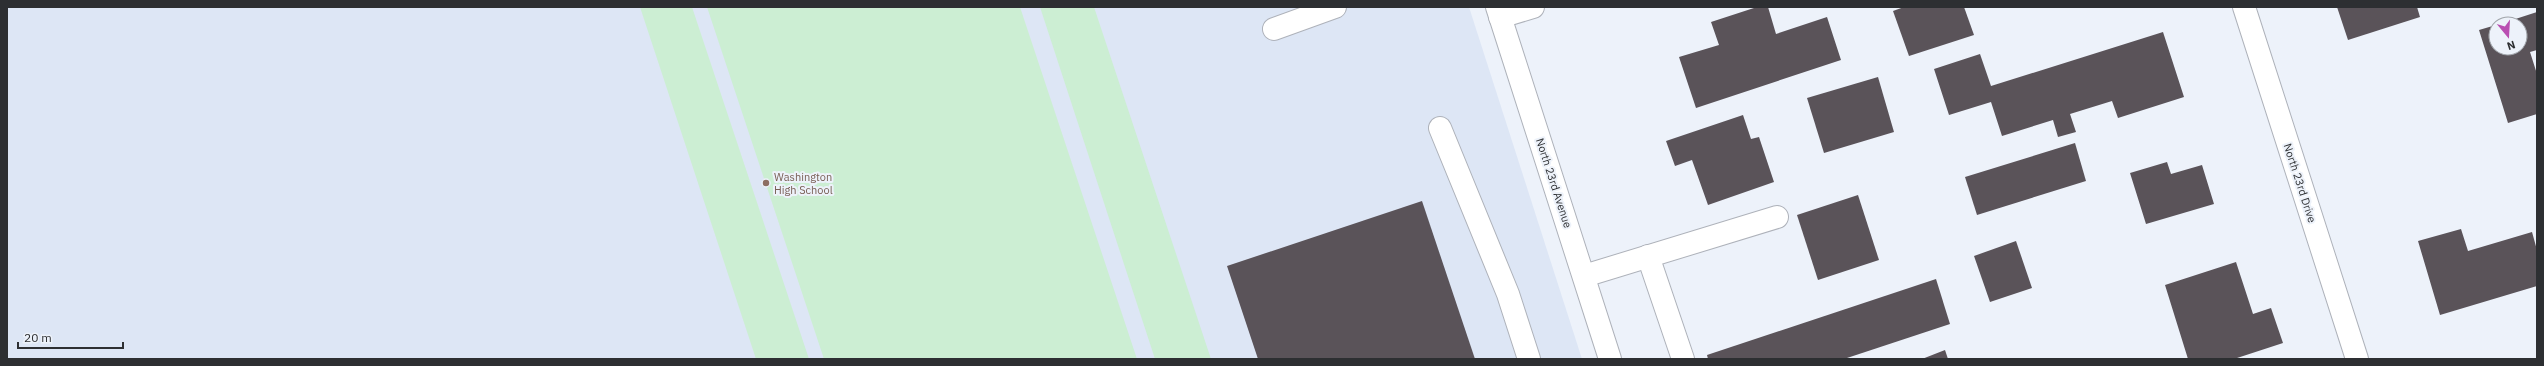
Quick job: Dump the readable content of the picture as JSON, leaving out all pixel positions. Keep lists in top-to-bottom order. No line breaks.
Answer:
{"streets":{"street":["North 23rd Avenue","North 23rd Drive"]},"places":["Washington High School"],"scale_bar":"20 m","north":"bottom"}
